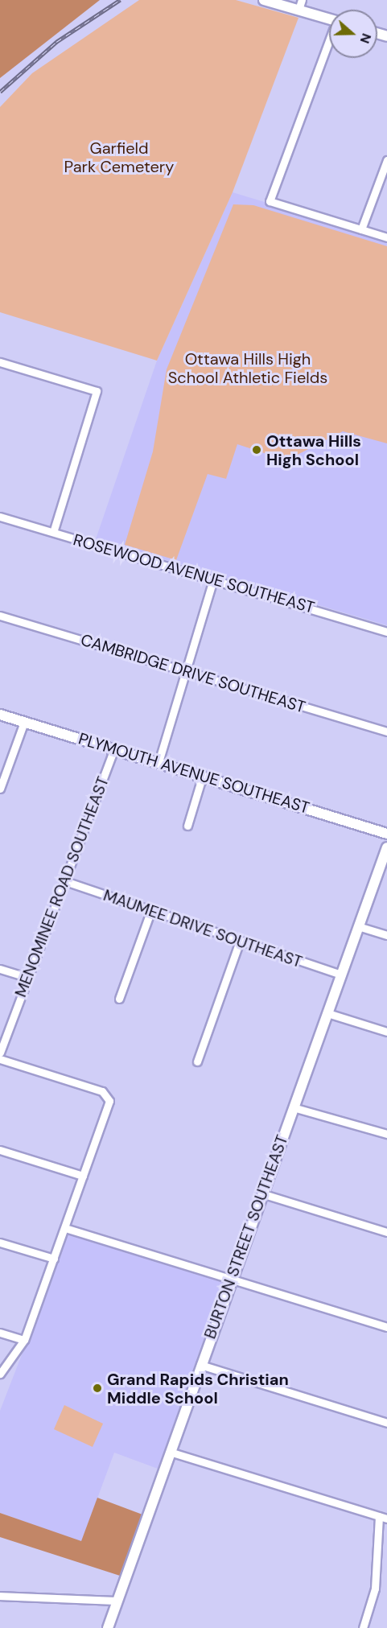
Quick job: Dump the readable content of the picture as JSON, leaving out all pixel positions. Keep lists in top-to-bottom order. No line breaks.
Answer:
{"streets":{"main road":["PLYMOUTH AVENUE SOUTHEAST","BURTON STREET SOUTHEAST"],"street":["ROSEWOOD AVENUE SOUTHEAST","CAMBRIDGE DRIVE SOUTHEAST","MENOMINEE ROAD SOUTHEAST","MAUMEE DRIVE SOUTHEAST"]},"crossings":[["PLYMOUTH AVENUE SOUTHEAST","MENOMINEE ROAD SOUTHEAST"],["MENOMINEE ROAD SOUTHEAST","MAUMEE DRIVE SOUTHEAST"],["MAUMEE DRIVE SOUTHEAST","BURTON STREET SOUTHEAST"]],"parks":["Garfield Park Cemetery","Ottawa Hills High School Athletic Fields"],"places":["Ottawa Hills High School","Grand Rapids Christian Middle School"],"north":"right"}
